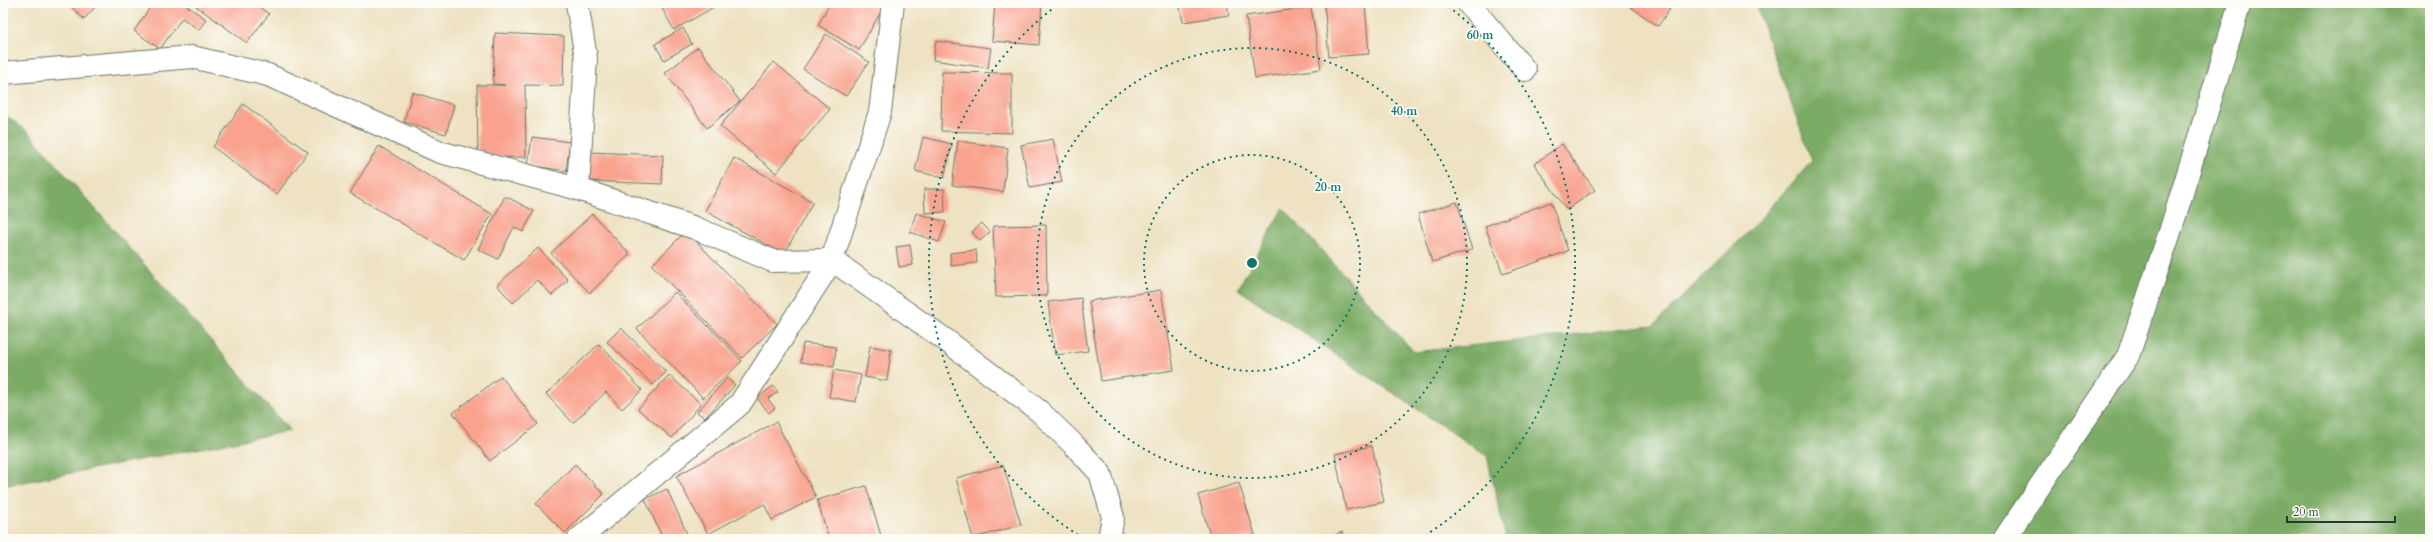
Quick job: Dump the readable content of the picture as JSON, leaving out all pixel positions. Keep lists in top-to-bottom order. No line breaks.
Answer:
{"scale_bar":"20 m","rings":["60 m","40 m","20 m"]}
